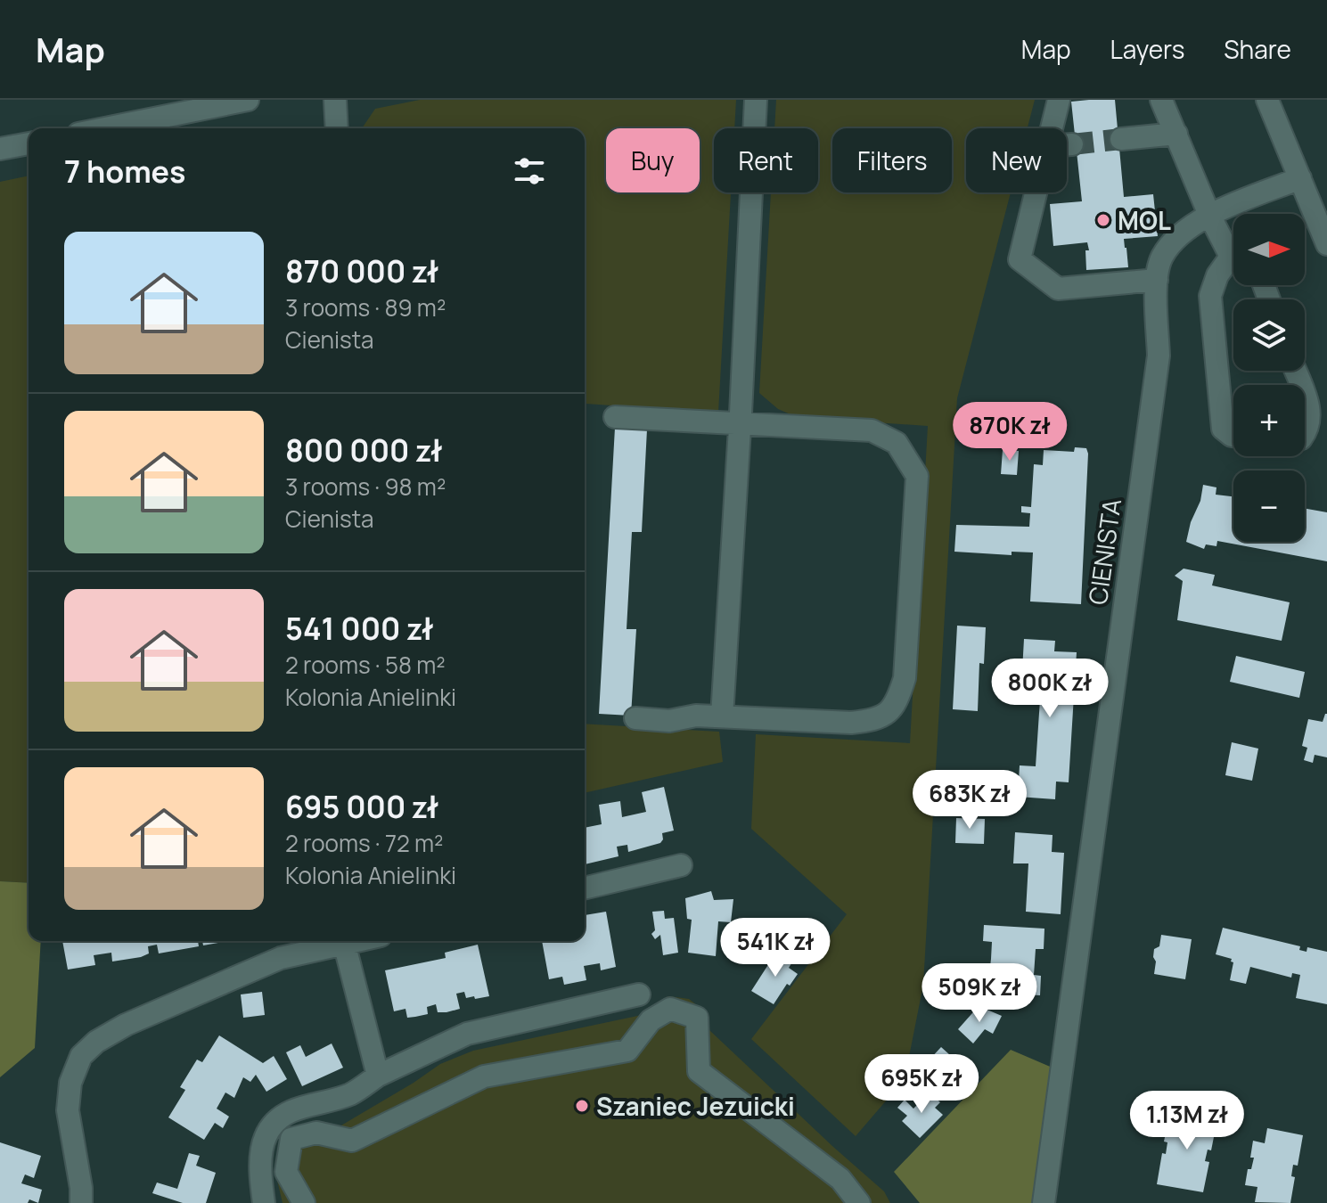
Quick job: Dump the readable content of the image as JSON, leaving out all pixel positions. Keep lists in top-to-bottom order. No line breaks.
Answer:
{"streets":{"street":["CIENISTA"]},"places":["MOL","Szaniec Jezuicki"],"north":"right","page":{"header":"Map","nav":["Map","Layers","Share"],"chip":["Buy","Rent","Filters","New"],"heading":"7 homes","map_buttons":["+","−"],"list":[{"name":"870 000 zł","note":"3 rooms · 89 m² · Cienista"},{"name":"800 000 zł","note":"3 rooms · 98 m² · Cienista"},{"name":"541 000 zł","note":"2 rooms · 58 m² · Kolonia Anielinki"},{"name":"695 000 zł","note":"2 rooms · 72 m² · Kolonia Anielinki"}],"price":["870K zł","800K zł","683K zł","541K zł","509K zł","695K zł","1.13M zł"]}}
